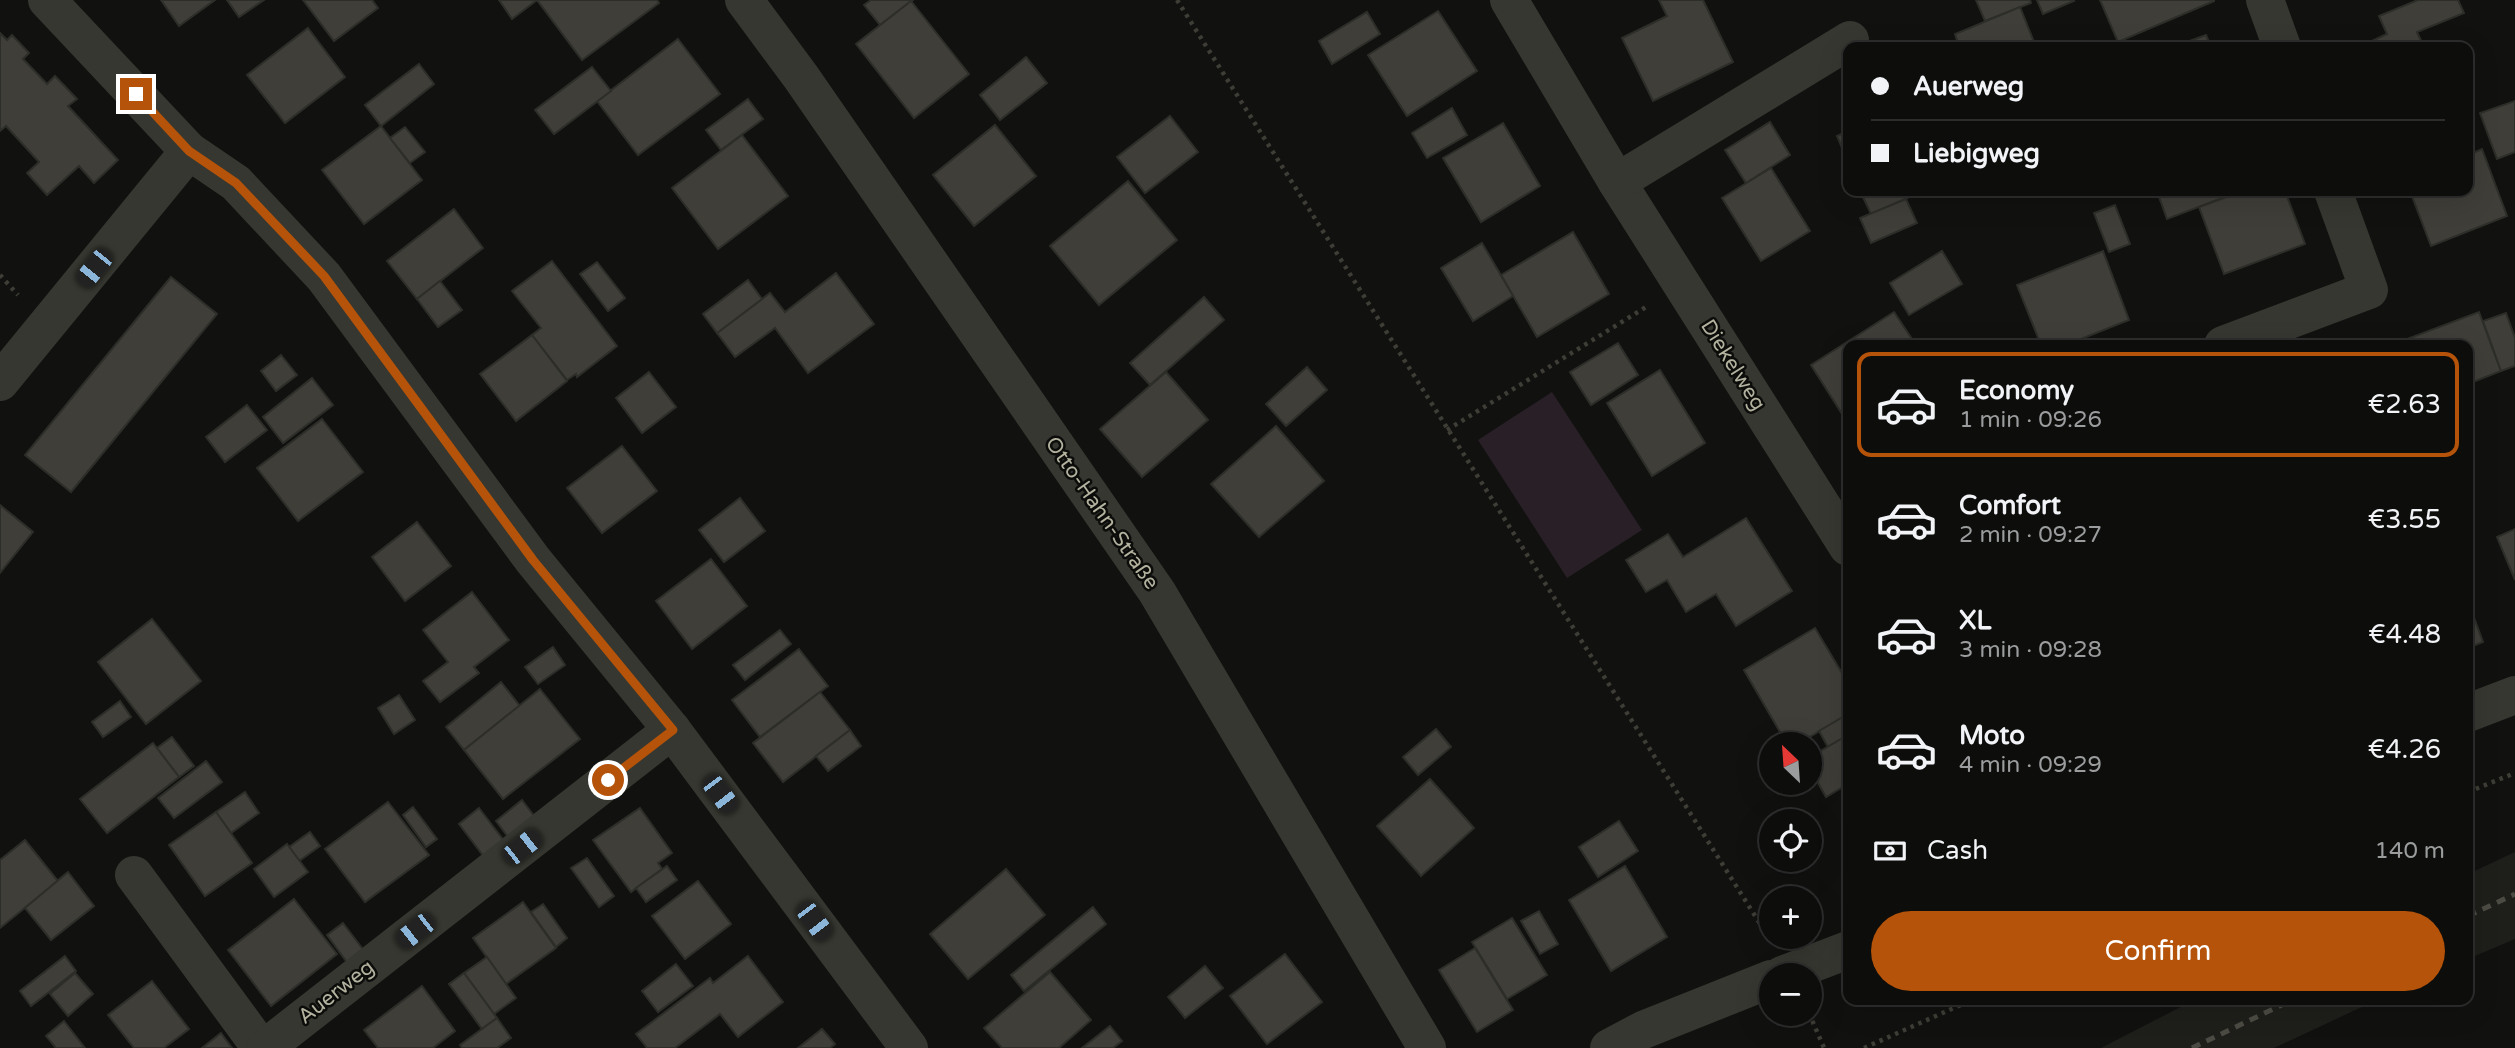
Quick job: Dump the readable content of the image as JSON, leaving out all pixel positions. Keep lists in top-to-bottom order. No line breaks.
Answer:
{"streets":{"street":["Diekelweg","Otto-Hahn-Straße","Auerweg"]},"north":"top left","page":{"banner":["Auerweg","Liebigweg"],"list":[{"name":"Economy","note":"1 min · 09:26","value":"€2.63"},{"name":"Comfort","note":"2 min · 09:27","value":"€3.55"},{"name":"XL","note":"3 min · 09:28","value":"€4.48"},{"name":"Moto","note":"4 min · 09:29","value":"€4.26"}],"map_buttons":["+","−"],"pay":["Cash","140 m"],"buttons":"Confirm"}}
